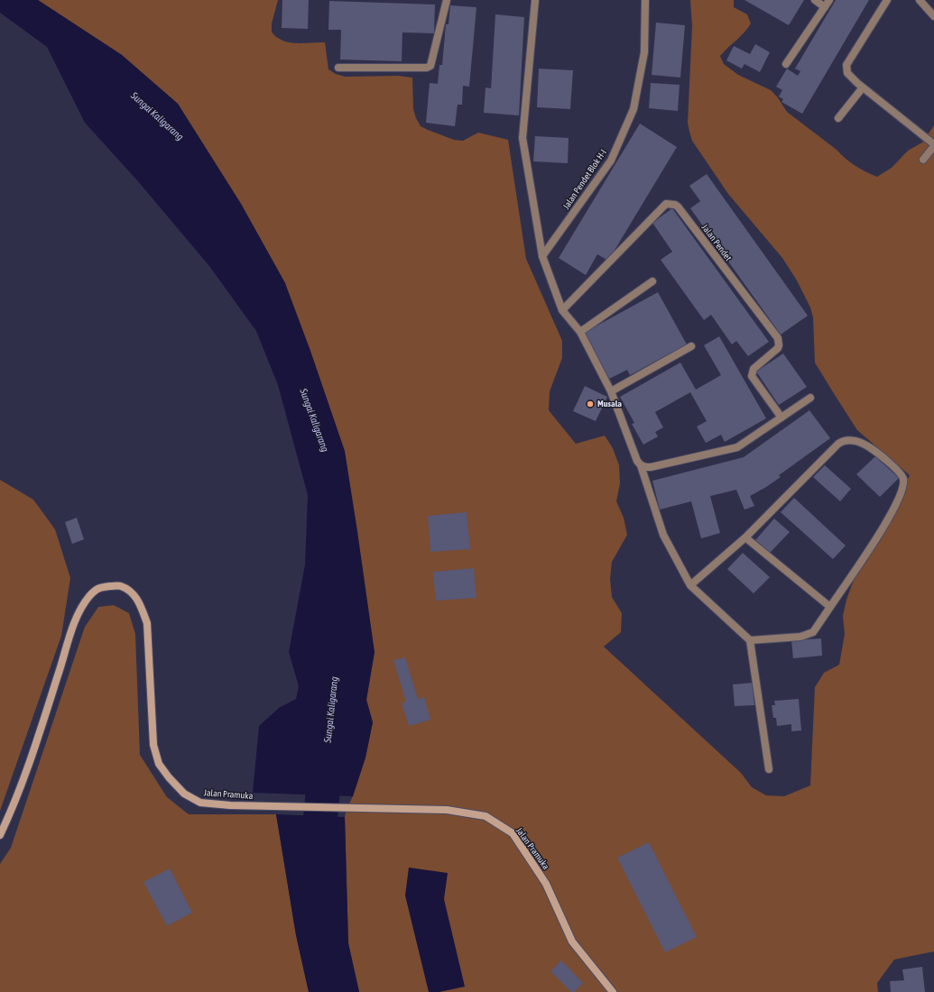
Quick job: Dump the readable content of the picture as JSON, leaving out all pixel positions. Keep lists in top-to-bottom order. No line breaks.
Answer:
{"streets":{"main road":["Jalan Pramuka"],"street":["Jalan Pendet Blok H-I","Jalan Pendet"]},"water":["Sungai Kaligarang"],"places":["Musala"]}
